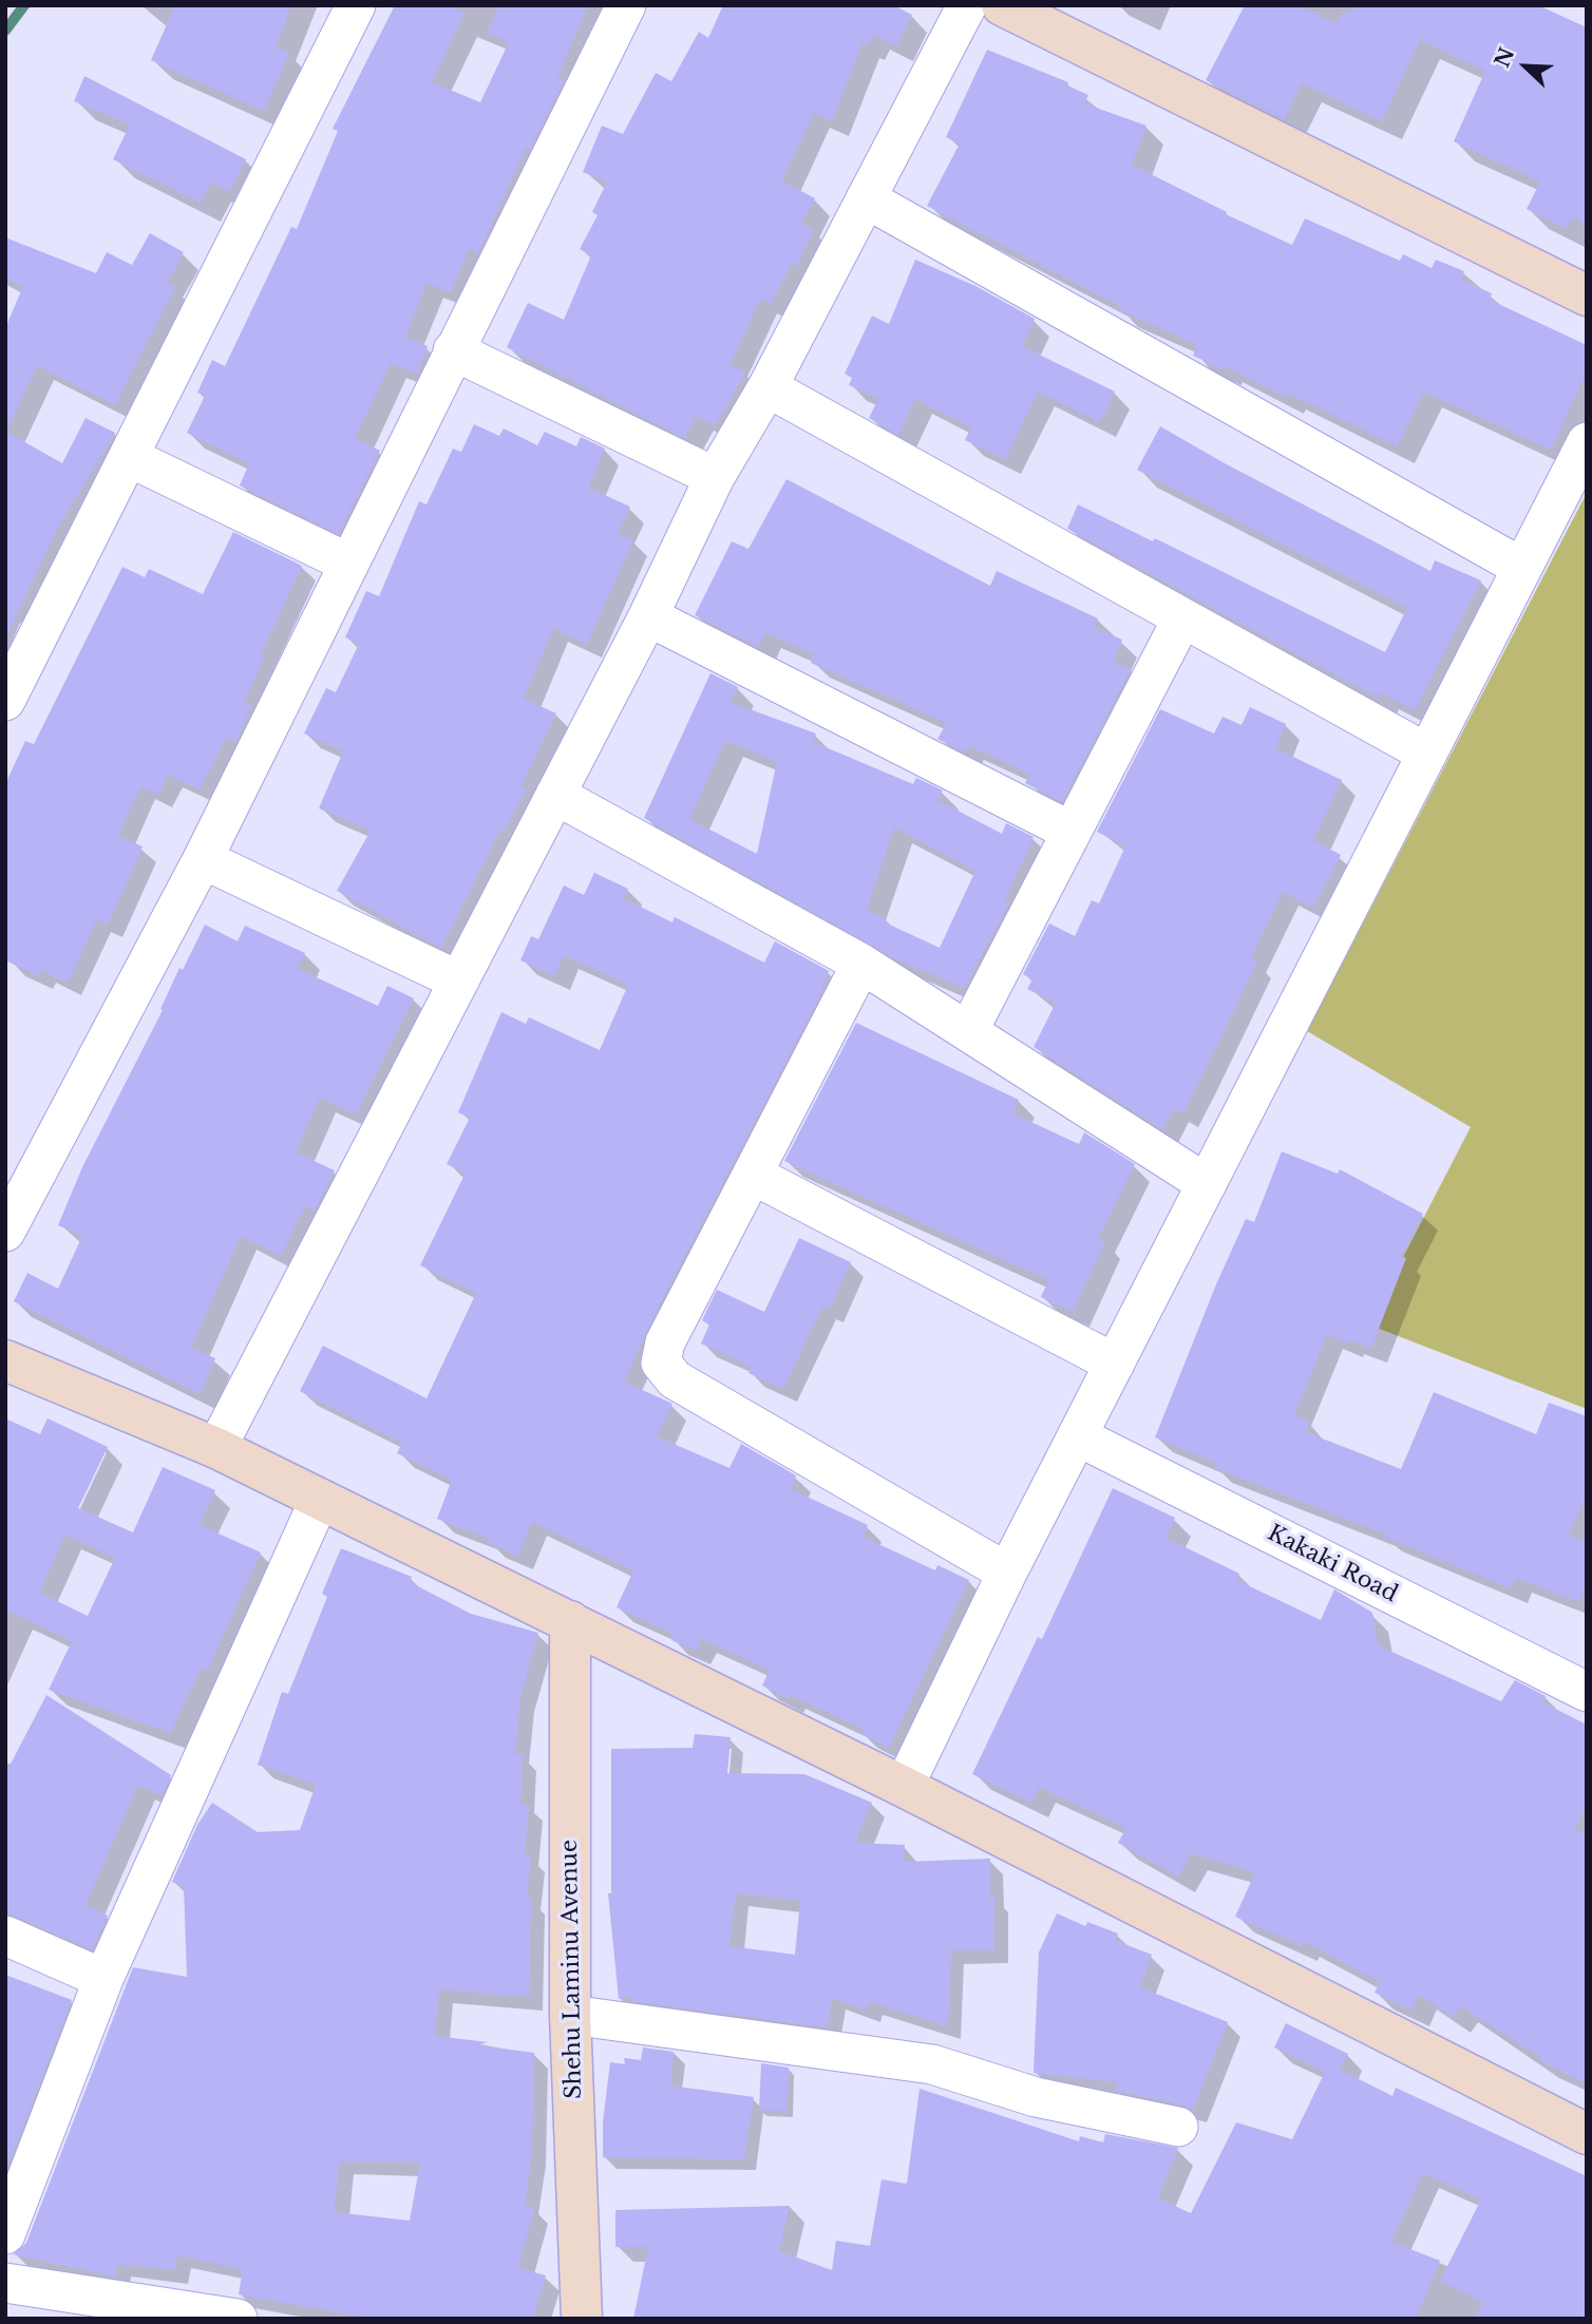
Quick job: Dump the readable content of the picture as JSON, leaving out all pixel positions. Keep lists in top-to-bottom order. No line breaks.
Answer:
{"streets":{"street":["Kakaki Road","Shehu Laminu Avenue"]},"north":"top left"}
